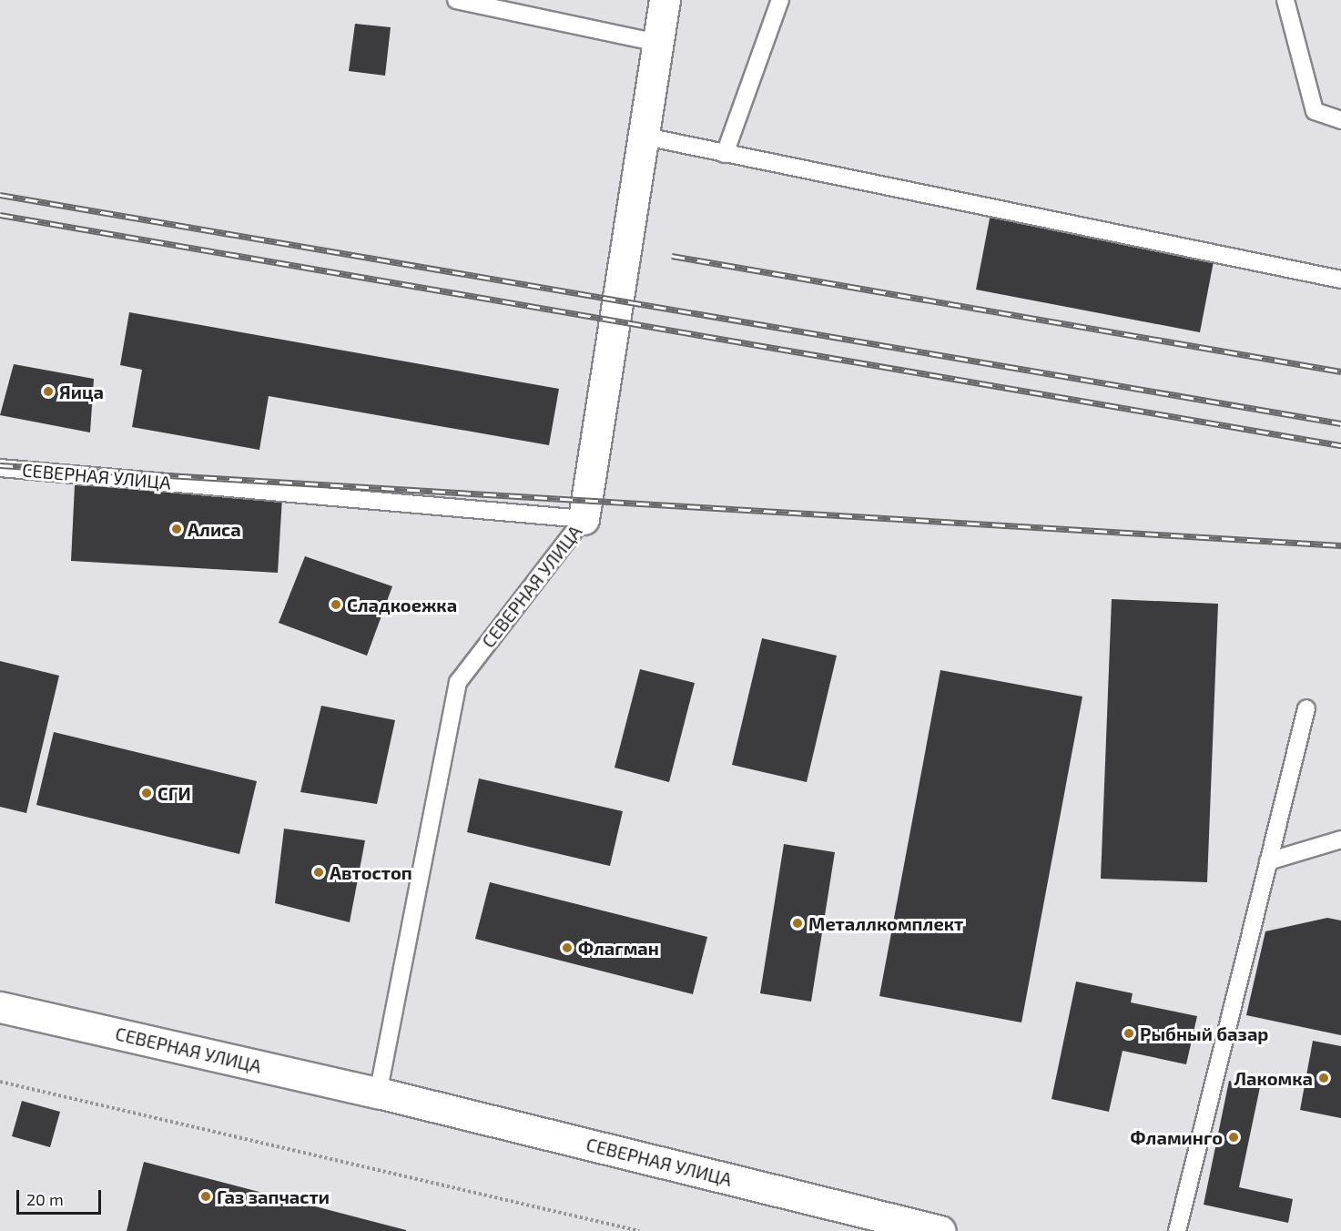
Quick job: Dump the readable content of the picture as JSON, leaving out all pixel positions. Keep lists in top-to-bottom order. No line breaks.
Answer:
{"streets":{"main road":["СЕВЕРНАЯ УЛИЦА"]},"places":["Яица","Алиса","Сладкоежка","СГИ","Автостоп","Металлкомплект","Флагман","Рыбный базар","Лакомка","Фламинго","Газ запчасти"],"scale_bar":"20 m"}
